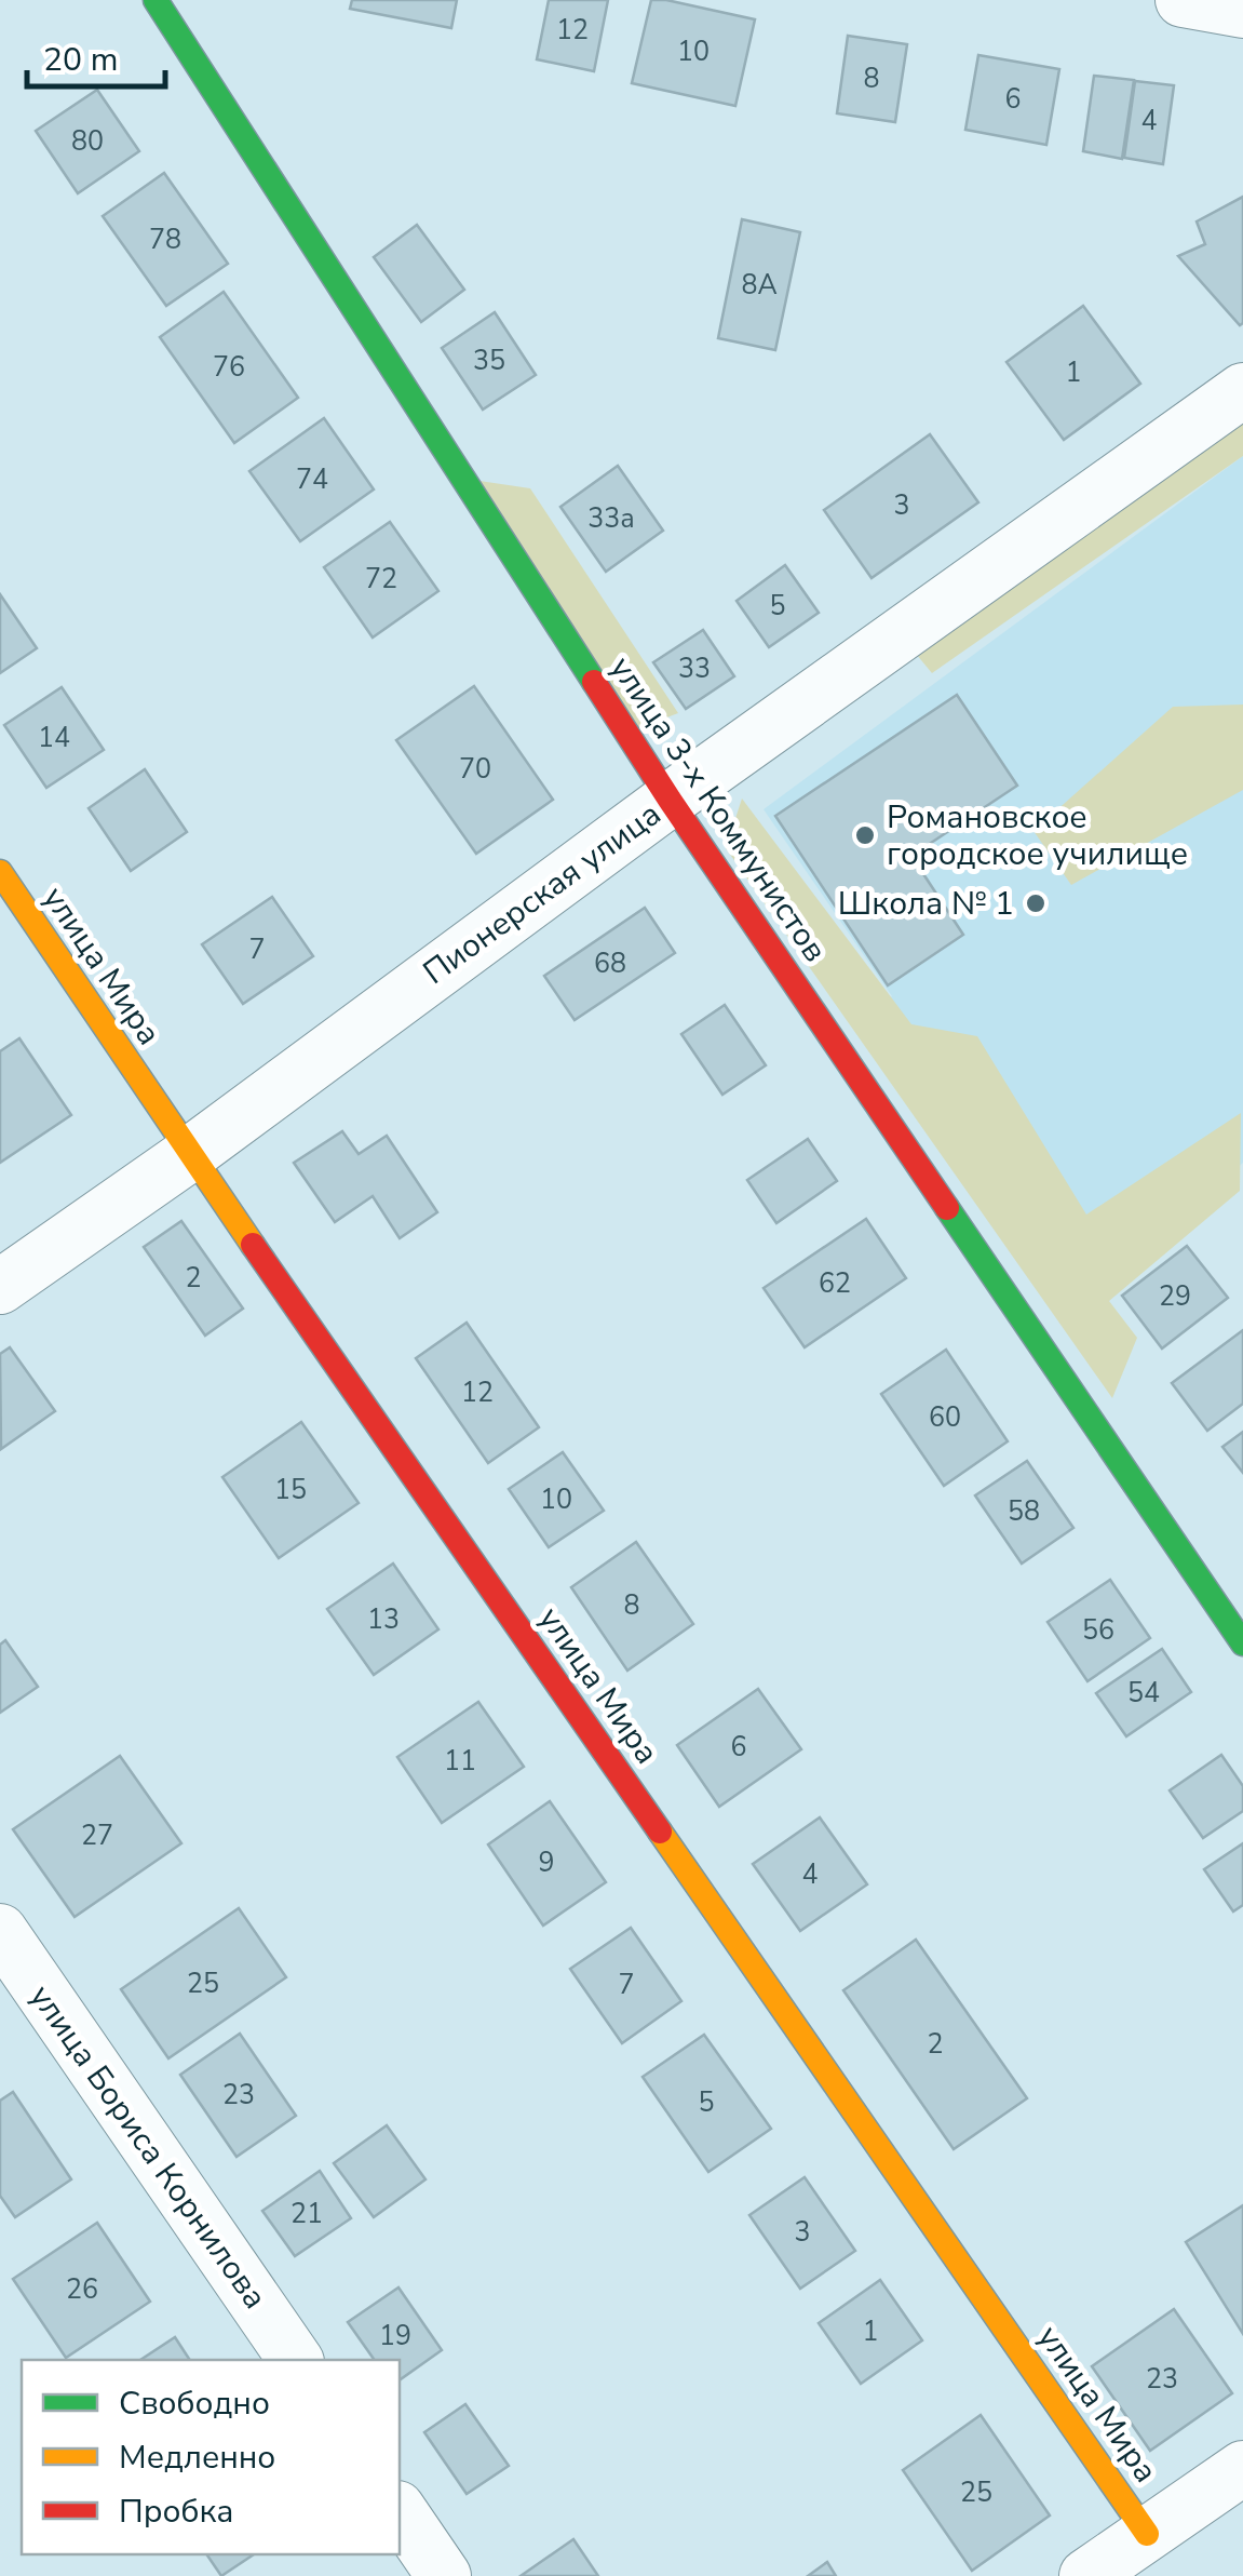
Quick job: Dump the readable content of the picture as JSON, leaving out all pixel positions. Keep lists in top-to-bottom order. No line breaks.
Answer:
{"streets":{"street":["улица 3-х Коммунистов","Пионерская улица","улица Мира","улица Бориса Корнилова"]},"crossings":[["улица 3-х Коммунистов","Пионерская улица"],["Пионерская улица","улица Мира"]],"places":["Романовское городское училище","Школа № 1"],"house_numbers":["12","10","8","6","4","80","78","8А","35","76","1","74","3","33а","72","5","33","14","70","7","68","2","62","29","12","60","15","10","58","8","13","56","54","6","11","27","9","4","25","7","2","23","5","21","3","26","1","19","23","25"],"legend":["Свободно","Медленно","Пробка"],"scale_bar":"20 m"}
